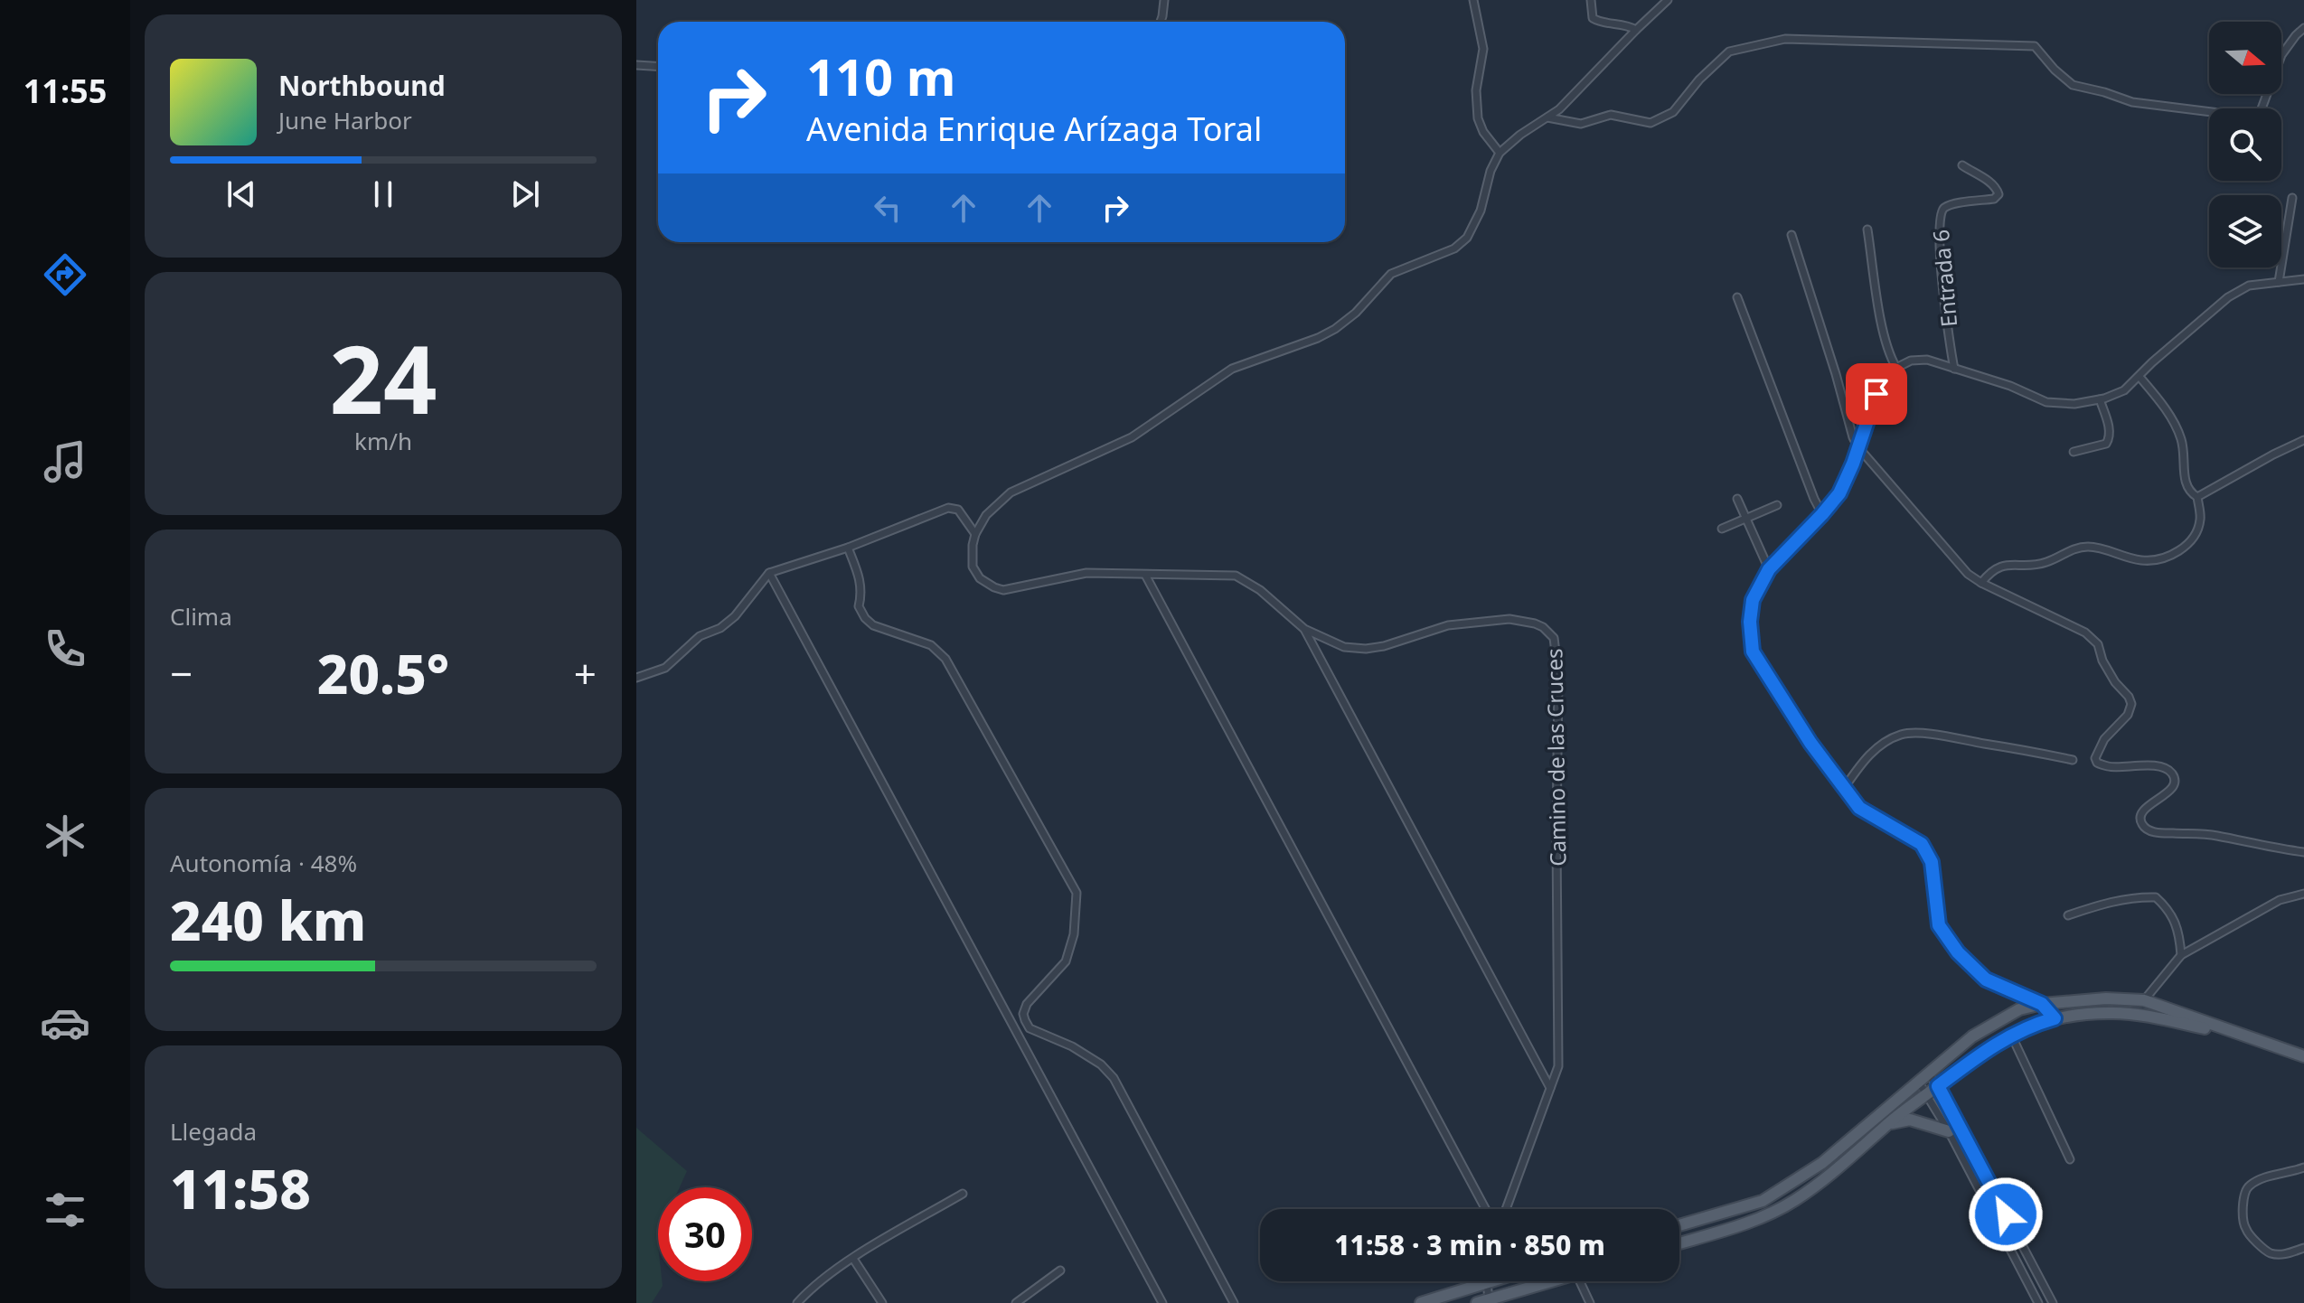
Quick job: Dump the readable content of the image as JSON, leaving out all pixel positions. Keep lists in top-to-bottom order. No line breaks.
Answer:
{"streets":{"street":["Entrada 6","Camino de las Cruces"]},"north":"right","page":{"tabs":"11:55","turn":["110 m","Avenida Enrique Arízaga Toral"],"song":["Northbound","June Harbor"],"tile":[["24","km/h"],"Clima",["Autonomía · 48%","240 km"],["Llegada","11:58"]],"heat":["−","20.5°","+"],"limit":"30","trip":"11:58 · 3 min · 850 m"}}
